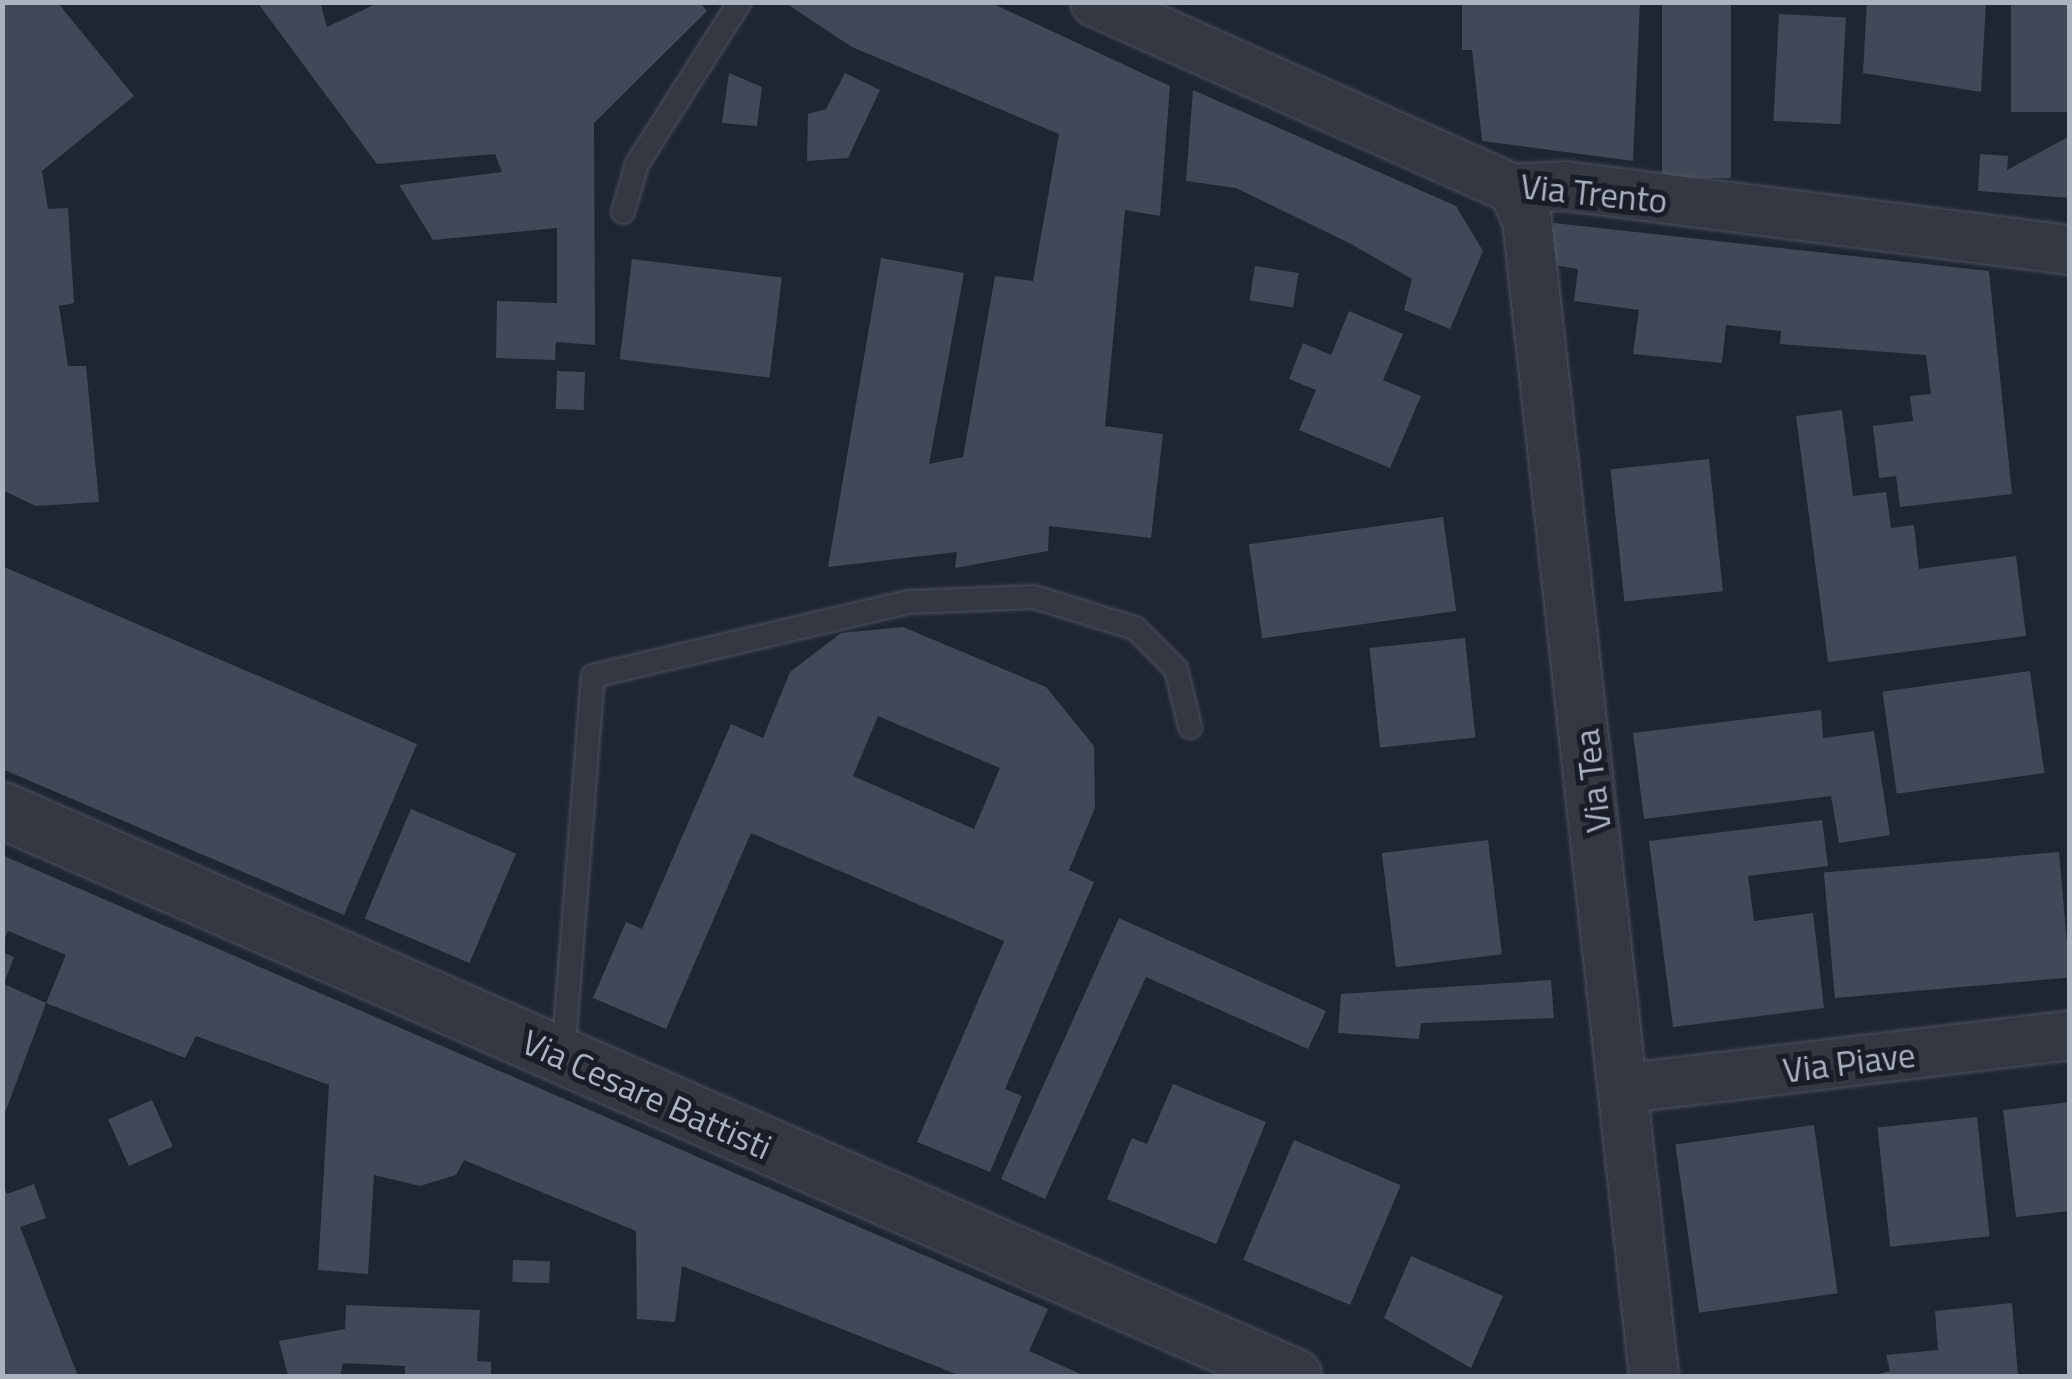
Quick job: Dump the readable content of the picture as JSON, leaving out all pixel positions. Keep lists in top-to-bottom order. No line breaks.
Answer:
{"streets":{"street":["Via Trento","Via Tea","Via Piave","Via Cesare Battisti"]},"crossings":[["Via Trento","Via Tea"],["Via Tea","Via Piave"]]}
